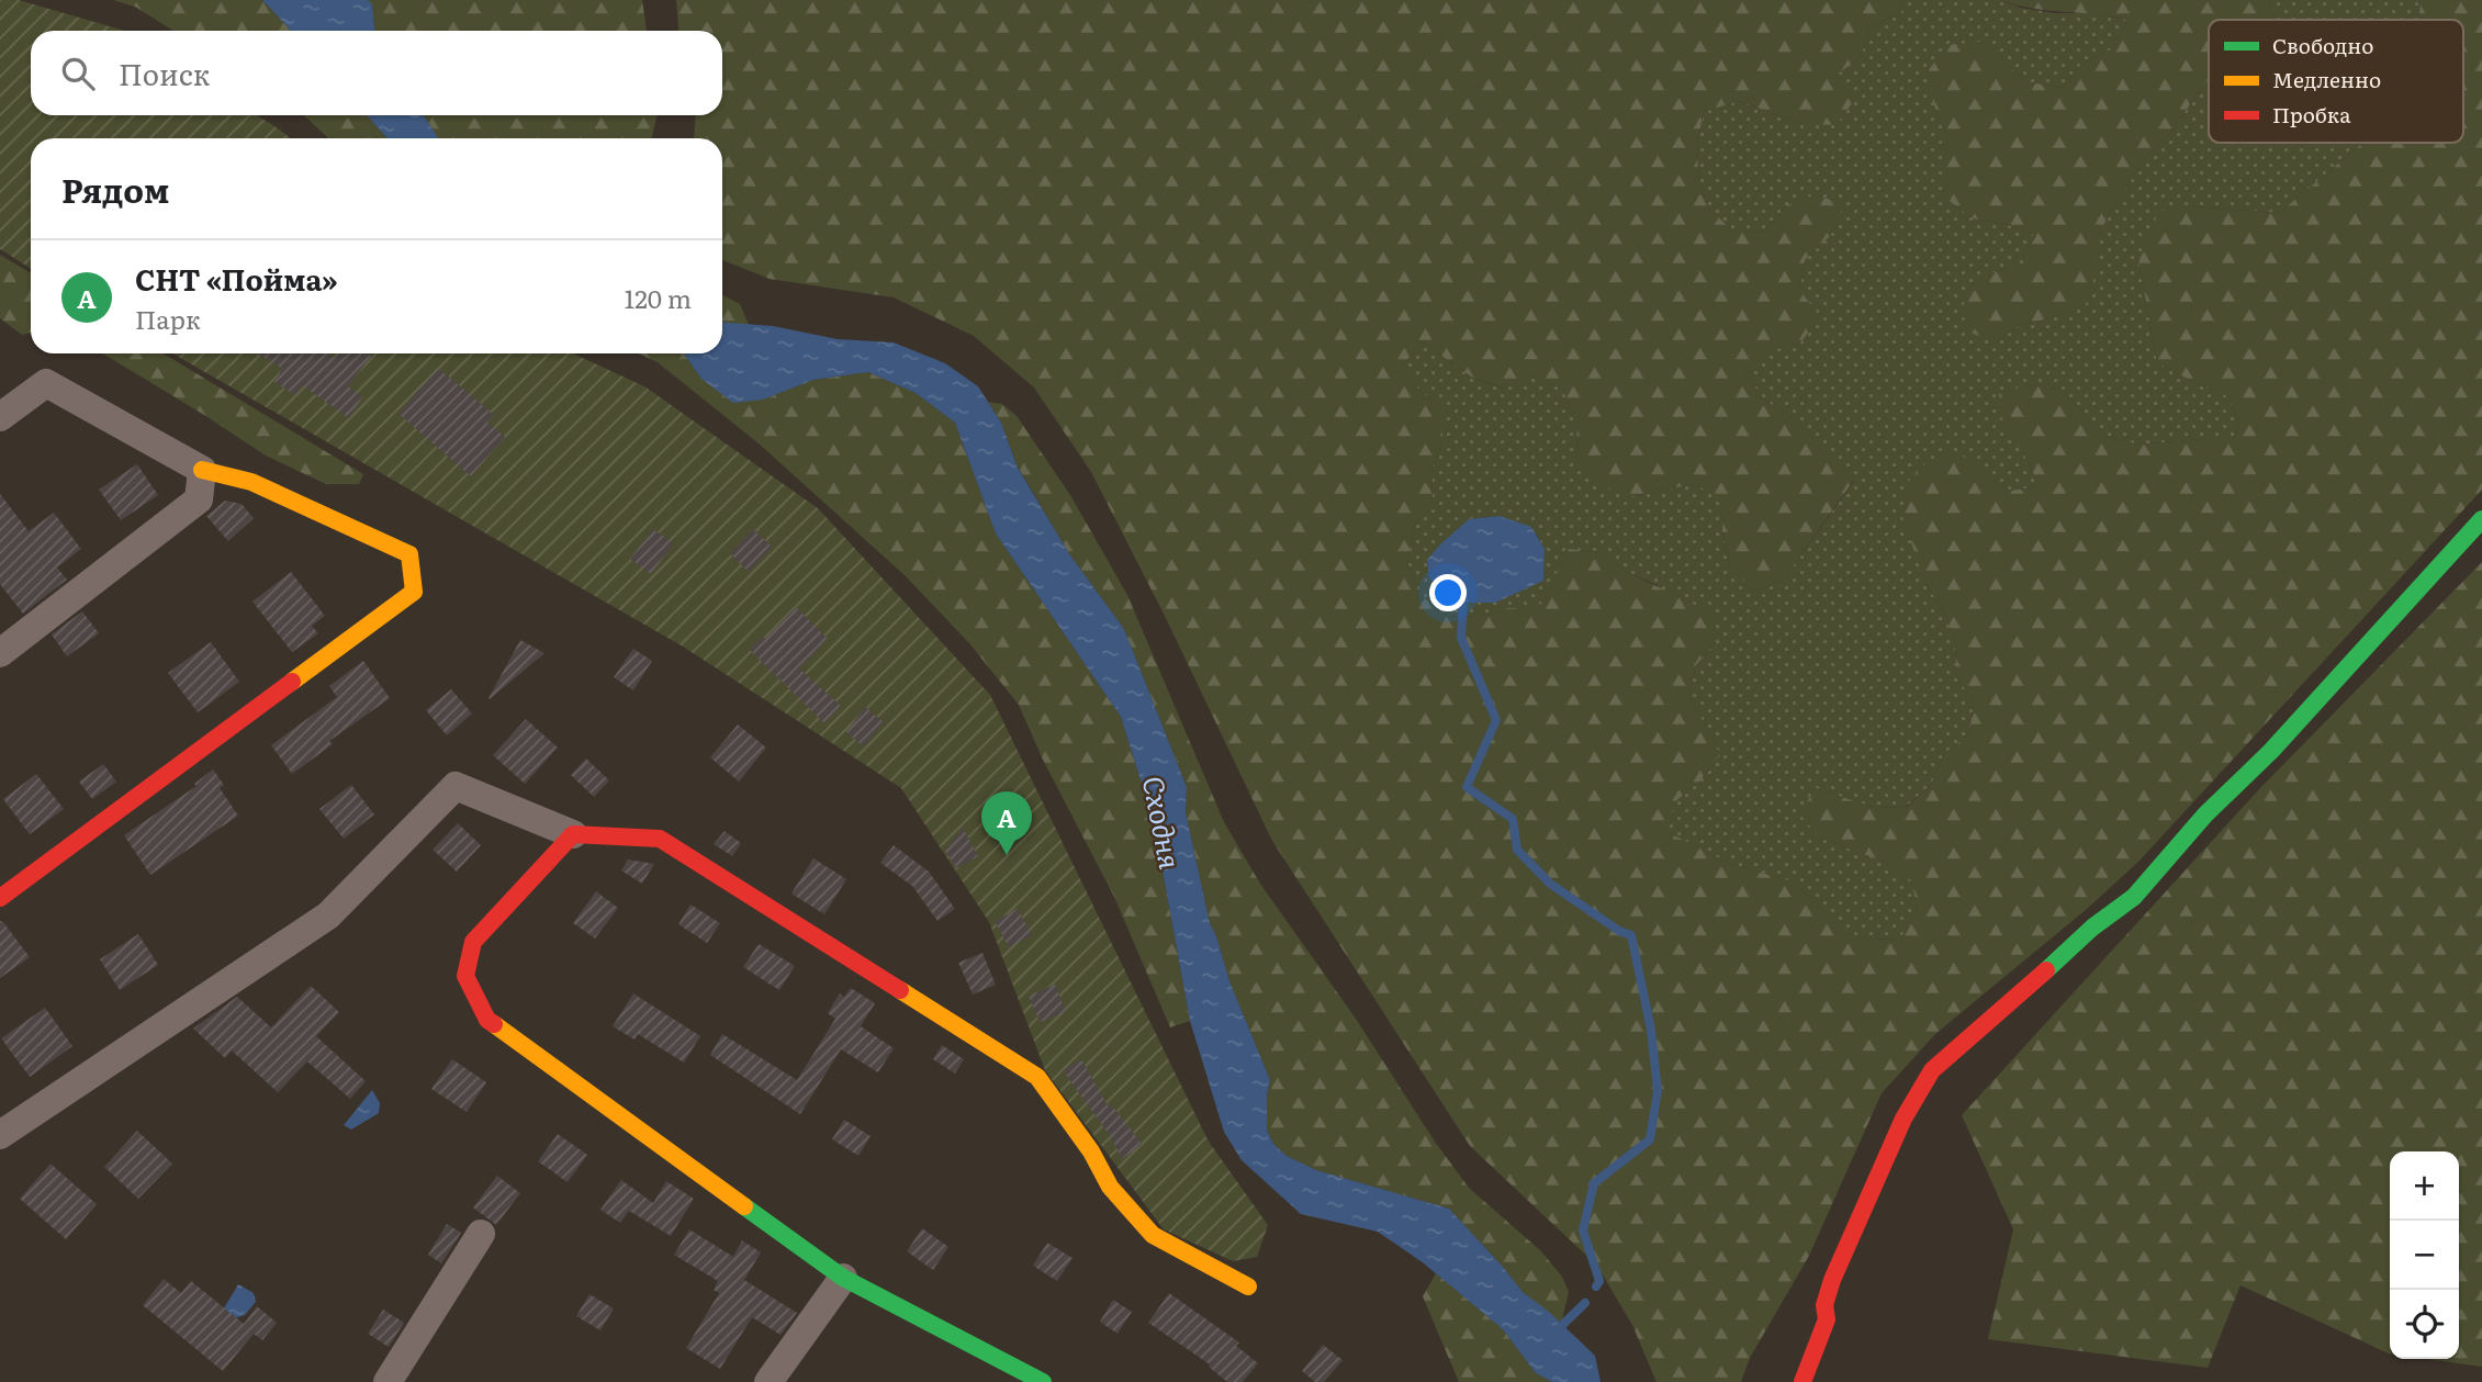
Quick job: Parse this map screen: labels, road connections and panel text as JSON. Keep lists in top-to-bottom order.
{
  "water": ["Сходня"],
  "legend": ["Свободно", "Медленно", "Пробка"],
  "page": {
    "search": "Поиск",
    "heading": "Рядом",
    "list": [
      {
        "mark": "A",
        "name": "СНТ «Пойма»",
        "note": "Парк",
        "value": "120 m"
      }
    ],
    "pins": "A",
    "map_buttons": ["+", "−"]
  }
}
